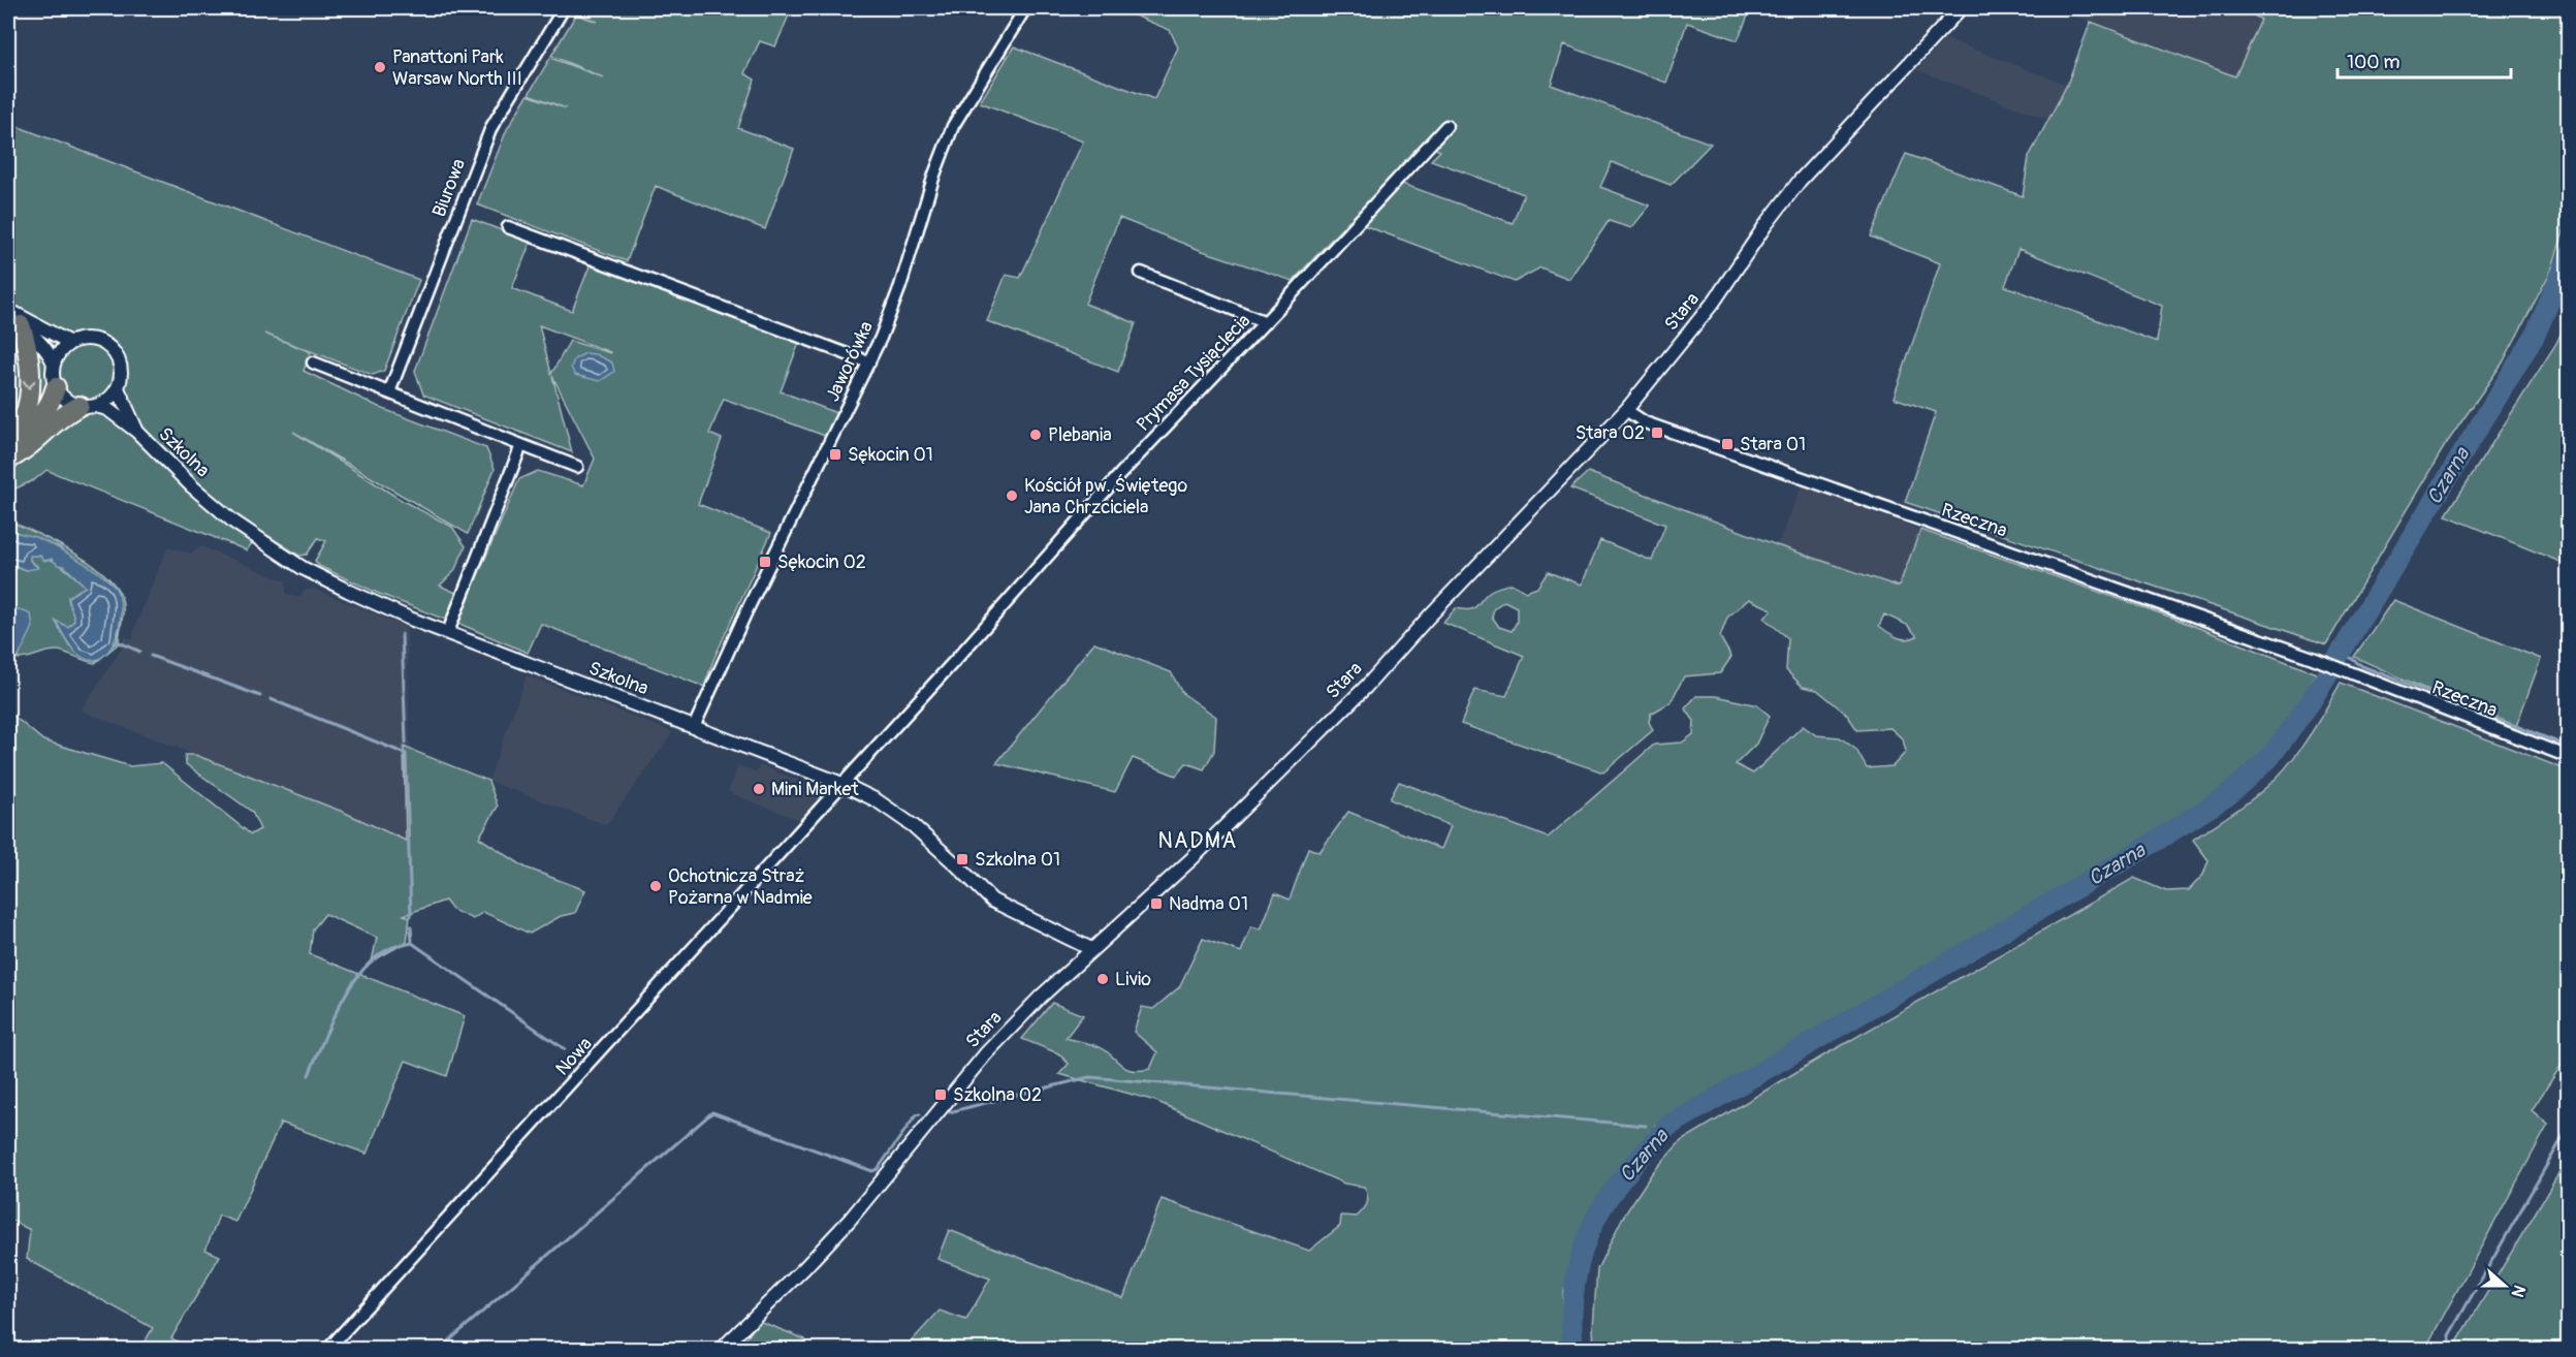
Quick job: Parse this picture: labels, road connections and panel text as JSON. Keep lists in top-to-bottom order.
{
  "streets": {
    "street": [
      "Biurowa",
      "Stara",
      "Jaworówka",
      "Prymasa Tysiąclecia",
      "Szkolna",
      "Rzeczna",
      "Nowa"
    ]
  },
  "crossings": [
    ["Stara", "Szkolna"],
    ["Stara", "Rzeczna"],
    ["Jaworówka", "Szkolna"],
    ["Prymasa Tysiąclecia", "Szkolna"],
    ["Prymasa Tysiąclecia", "Nowa"],
    ["Szkolna", "Nowa"]
  ],
  "districts": ["NADMA"],
  "water": ["Czarna"],
  "places": {
    "other": [
      "Panattoni Park Warsaw North III",
      "Plebania",
      "Kościół pw. Świętego Jana Chrzciciela",
      "Mini Market",
      "Ochotnicza Straż Pożarna w Nadmie",
      "Livio"
    ],
    "transit": [
      "Stara 02",
      "Stara 01",
      "Sękocin 01",
      "Sękocin 02",
      "Szkolna 01",
      "Nadma 01",
      "Szkolna 02"
    ]
  },
  "scale_bar": "100 m",
  "north": "right"
}
